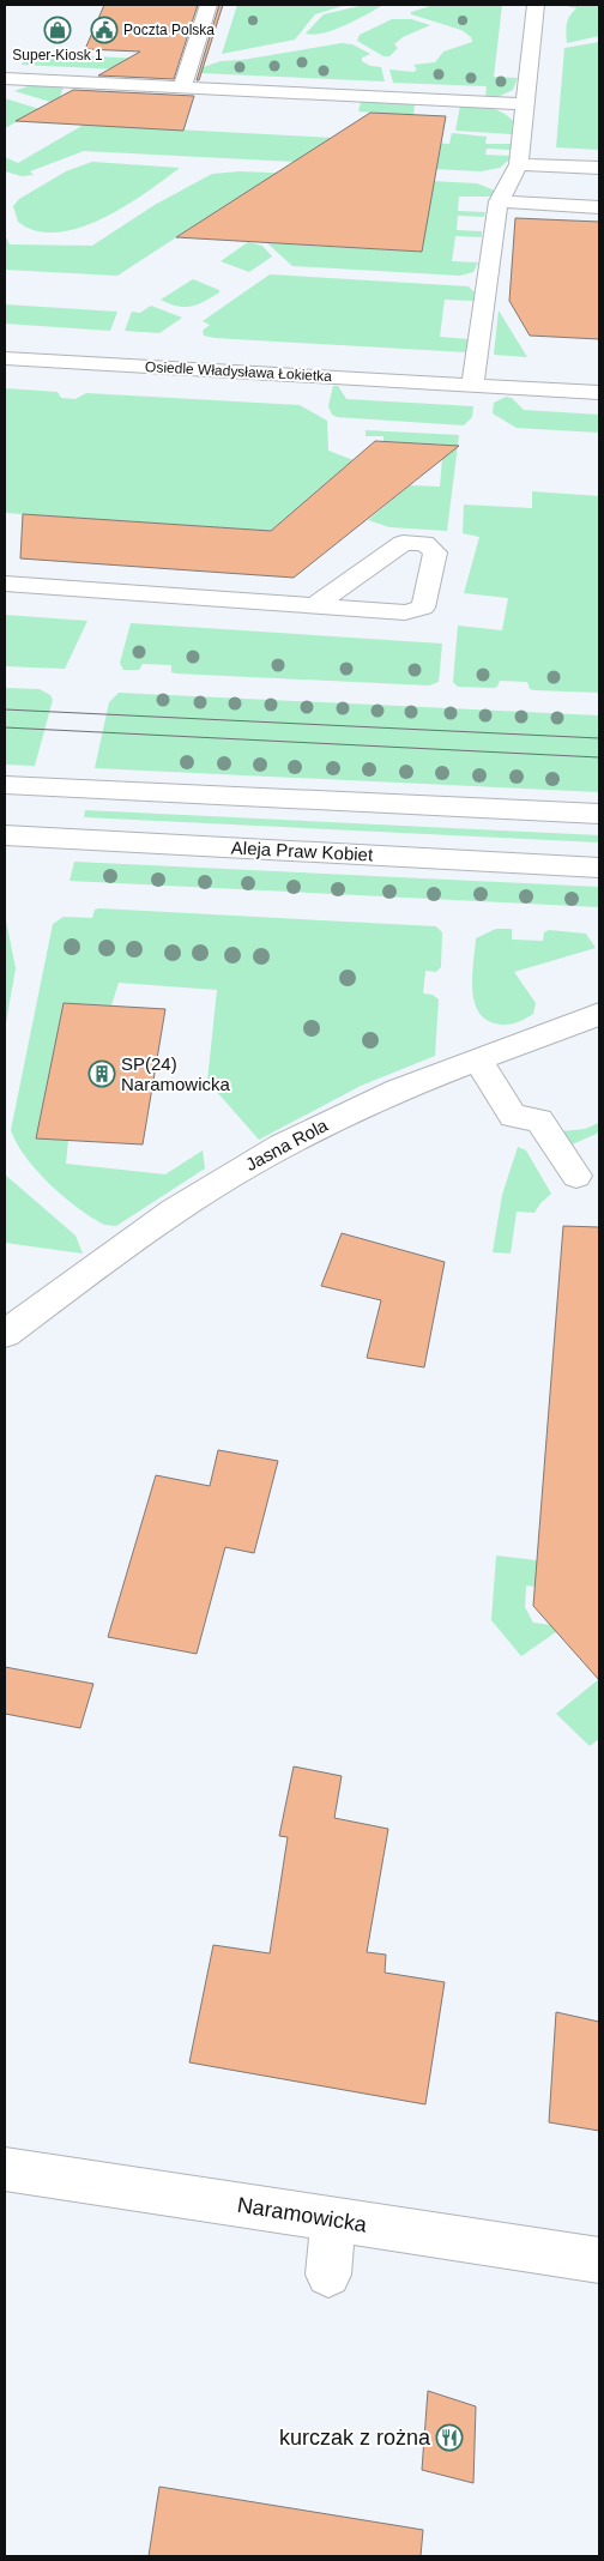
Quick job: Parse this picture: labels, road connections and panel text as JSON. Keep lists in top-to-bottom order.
{
  "streets": {
    "street": [
      "Osiedle Władysława Łokietka",
      "Aleja Praw Kobiet",
      "Jasna Rola",
      "Naramowicka"
    ]
  },
  "places": {
    "shop": ["Super-Kiosk 1"],
    "public building": ["Poczta Polska"],
    "building": ["SP(24) Naramowicka"],
    "restaurant": ["kurczak z rożna"]
  }
}
